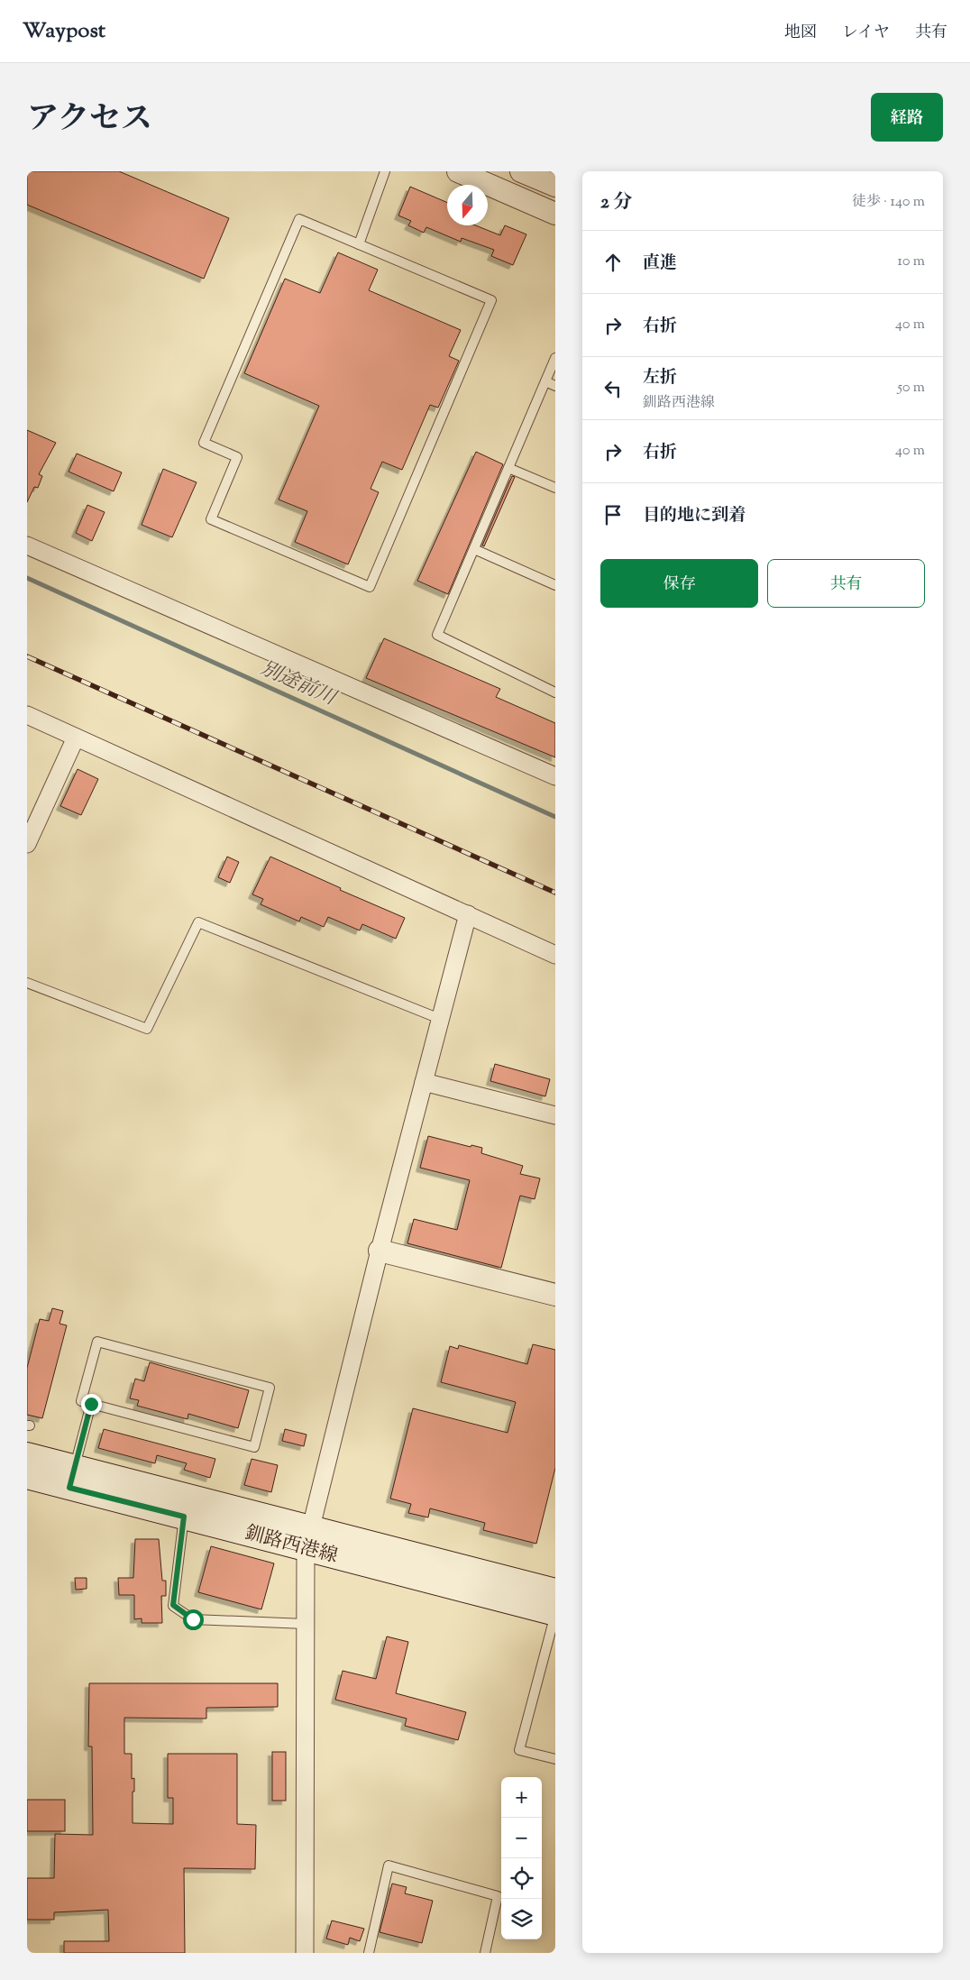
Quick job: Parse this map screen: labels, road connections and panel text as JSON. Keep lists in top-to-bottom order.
{
  "streets": {
    "main road": ["釧路西港線"]
  },
  "water": ["別途前川"],
  "north": "bottom",
  "page": {
    "header": "Waypost",
    "nav": ["地図", "レイヤ", "共有"],
    "title": "アクセス",
    "buttons": [
      "経路",
      ["保存", "共有"]
    ],
    "heading": ["2 分", "徒歩 · 140 m"],
    "list": [
      ["直進", "10 m"],
      ["右折", "40 m"],
      ["左折", "釧路西港線", "50 m"],
      ["右折", "40 m"],
      "目的地に到着"
    ],
    "map_buttons": ["+", "−"]
  }
}
